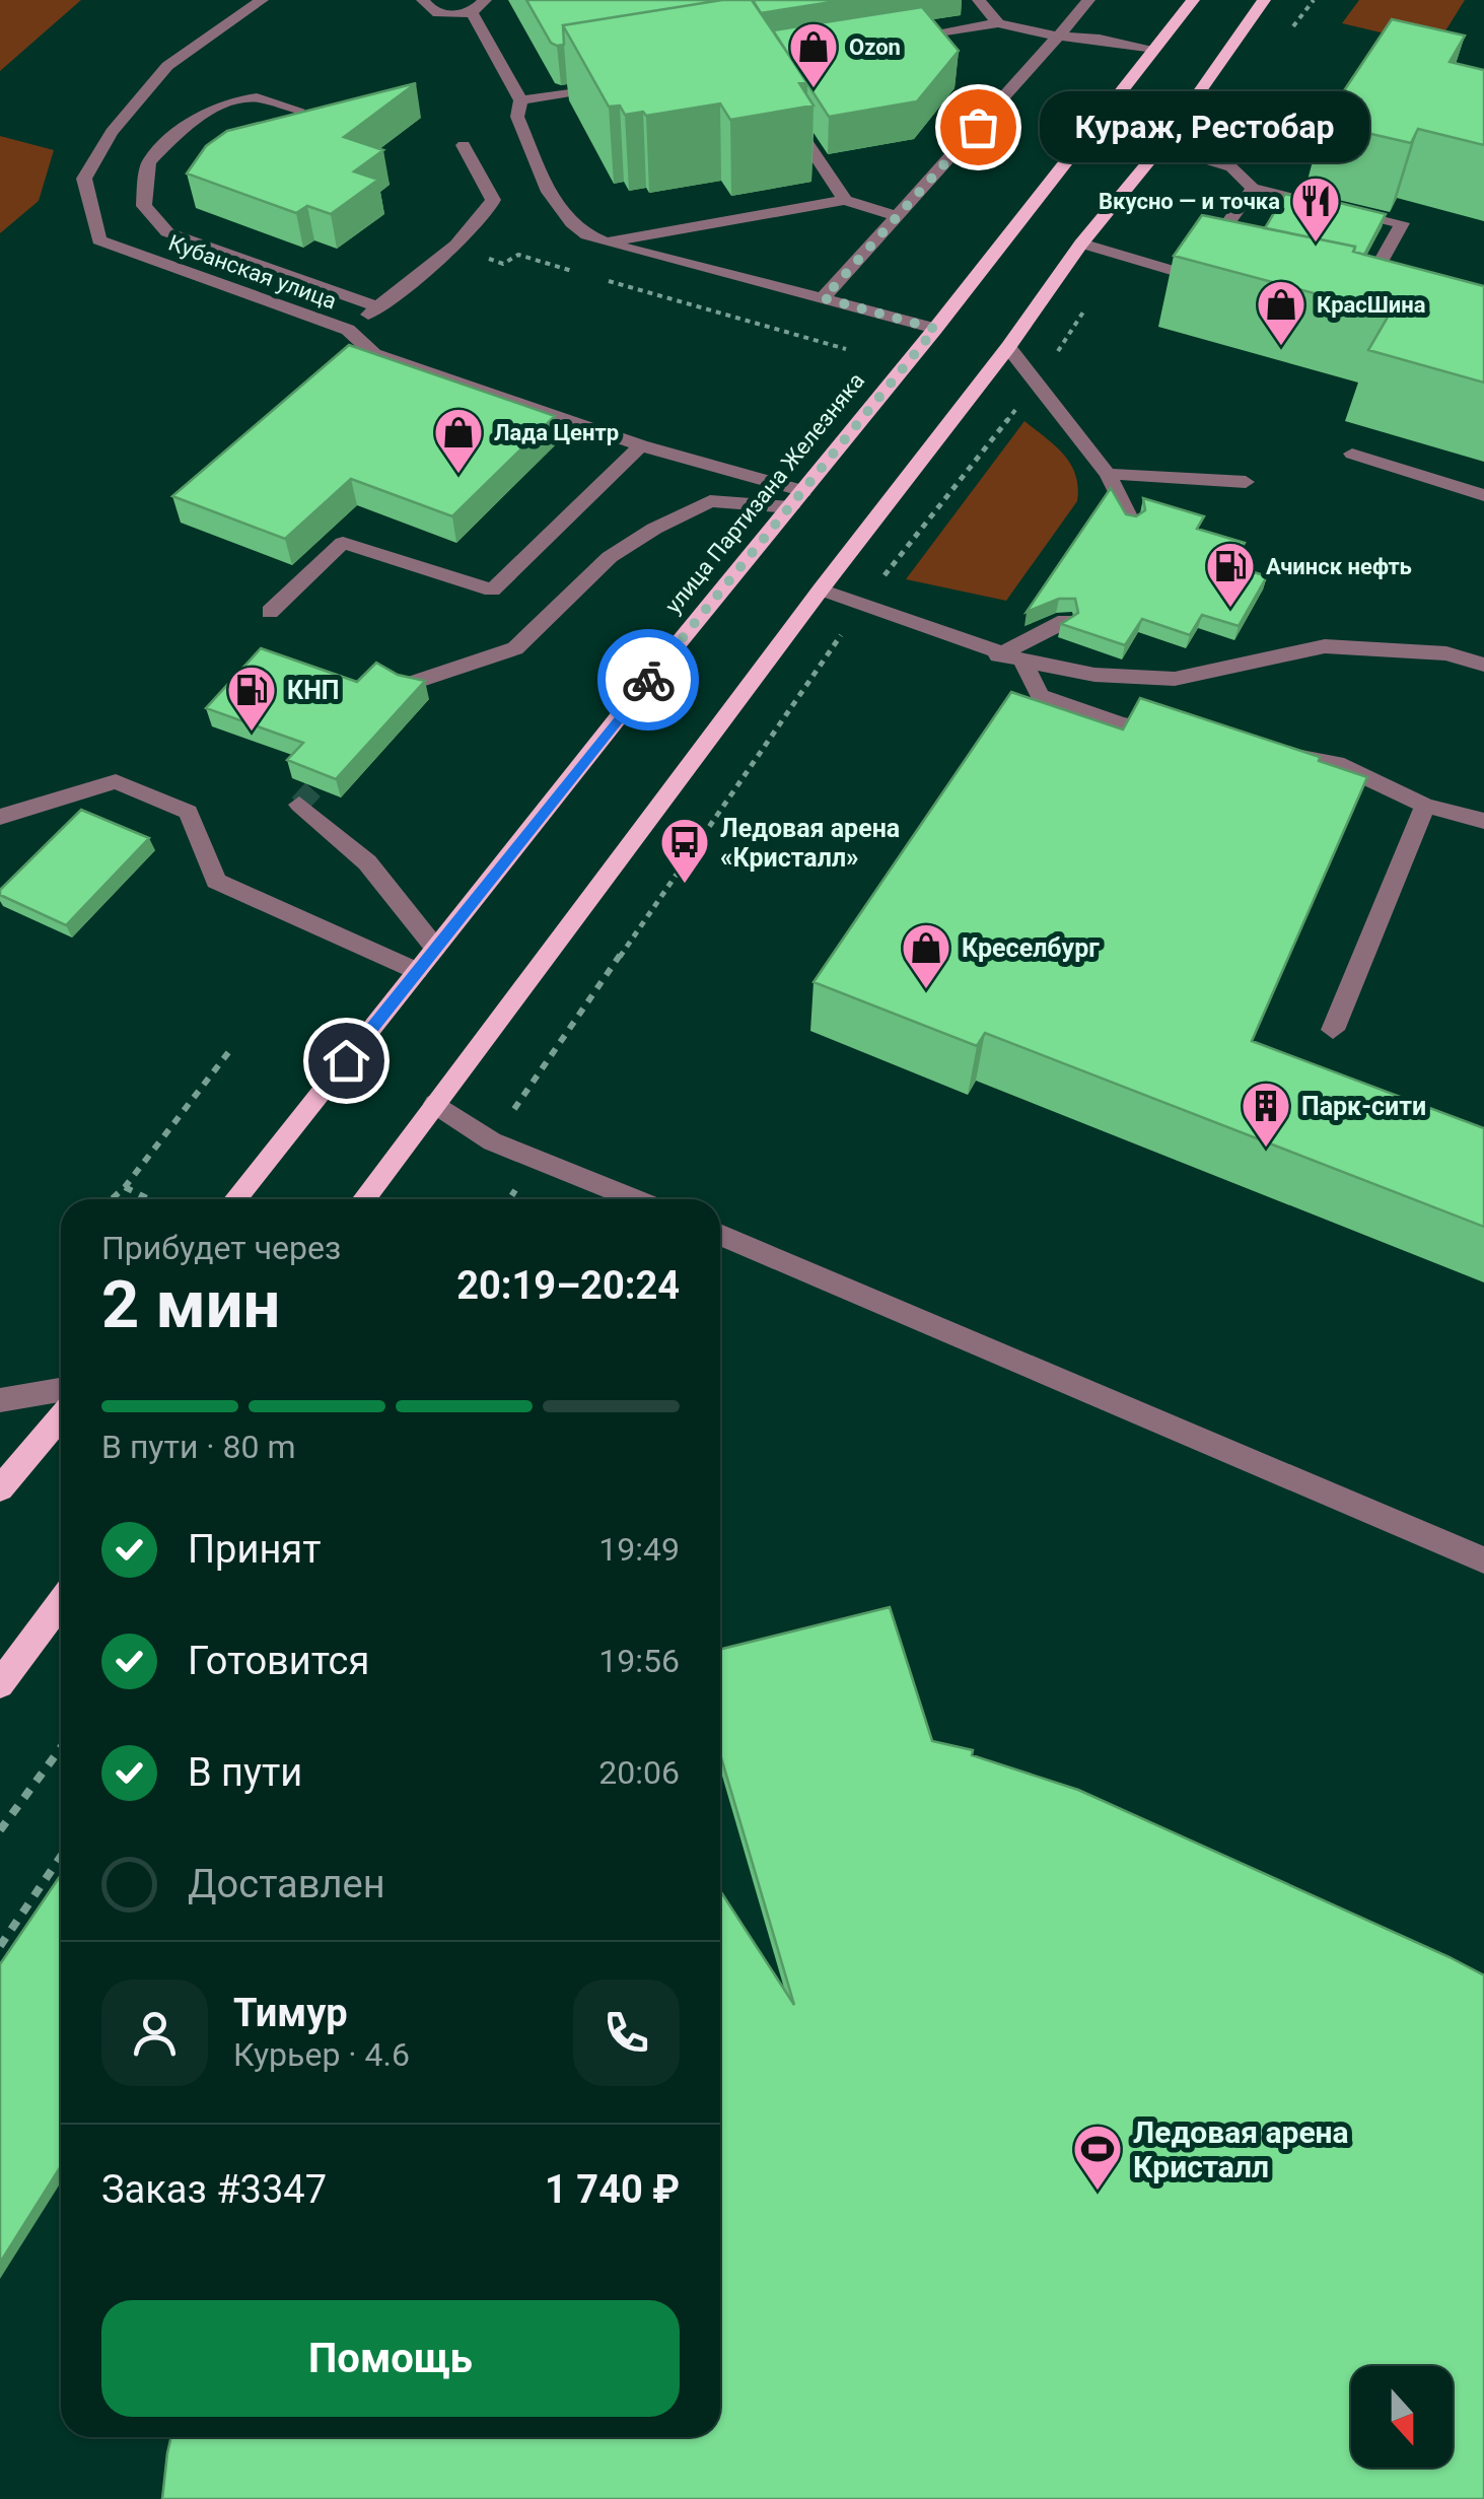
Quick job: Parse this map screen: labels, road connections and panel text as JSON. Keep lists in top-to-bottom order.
{
  "streets": {
    "main road": ["улица Партизана Железняка"],
    "street": ["Кубанская улица"]
  },
  "crossings": [
    ["Кубанская улица", "улица Партизана Железняка"]
  ],
  "places": {
    "shop": [
      "Ozon",
      "КрасШина",
      "Лада Центр",
      "Креселбург"
    ],
    "other": ["Кураж, Рестобар"],
    "restaurant": ["Вкусно — и точка"],
    "fuel station": ["Ачинск нефть", "КНП"],
    "bus stop": ["Ледовая арена «Кристалл»"],
    "building": ["Парк-сити"],
    "sports": ["Ледовая арена Кристалл"]
  },
  "north": "bottom",
  "page": {
    "bubble": "Кураж, Рестобар",
    "heading": ["2 мин", "Прибудет через", "20:19–20:24"],
    "panel": [
      "Тимур",
      "Курьер · 4.6",
      "Заказ #3347",
      "1 740 ₽"
    ],
    "bar": "В пути · 80 m",
    "list": [
      ["Принят", "19:49"],
      ["Готовится", "19:56"],
      ["В пути", "20:06"],
      "Доставлен"
    ],
    "buttons": "Помощь"
  }
}
